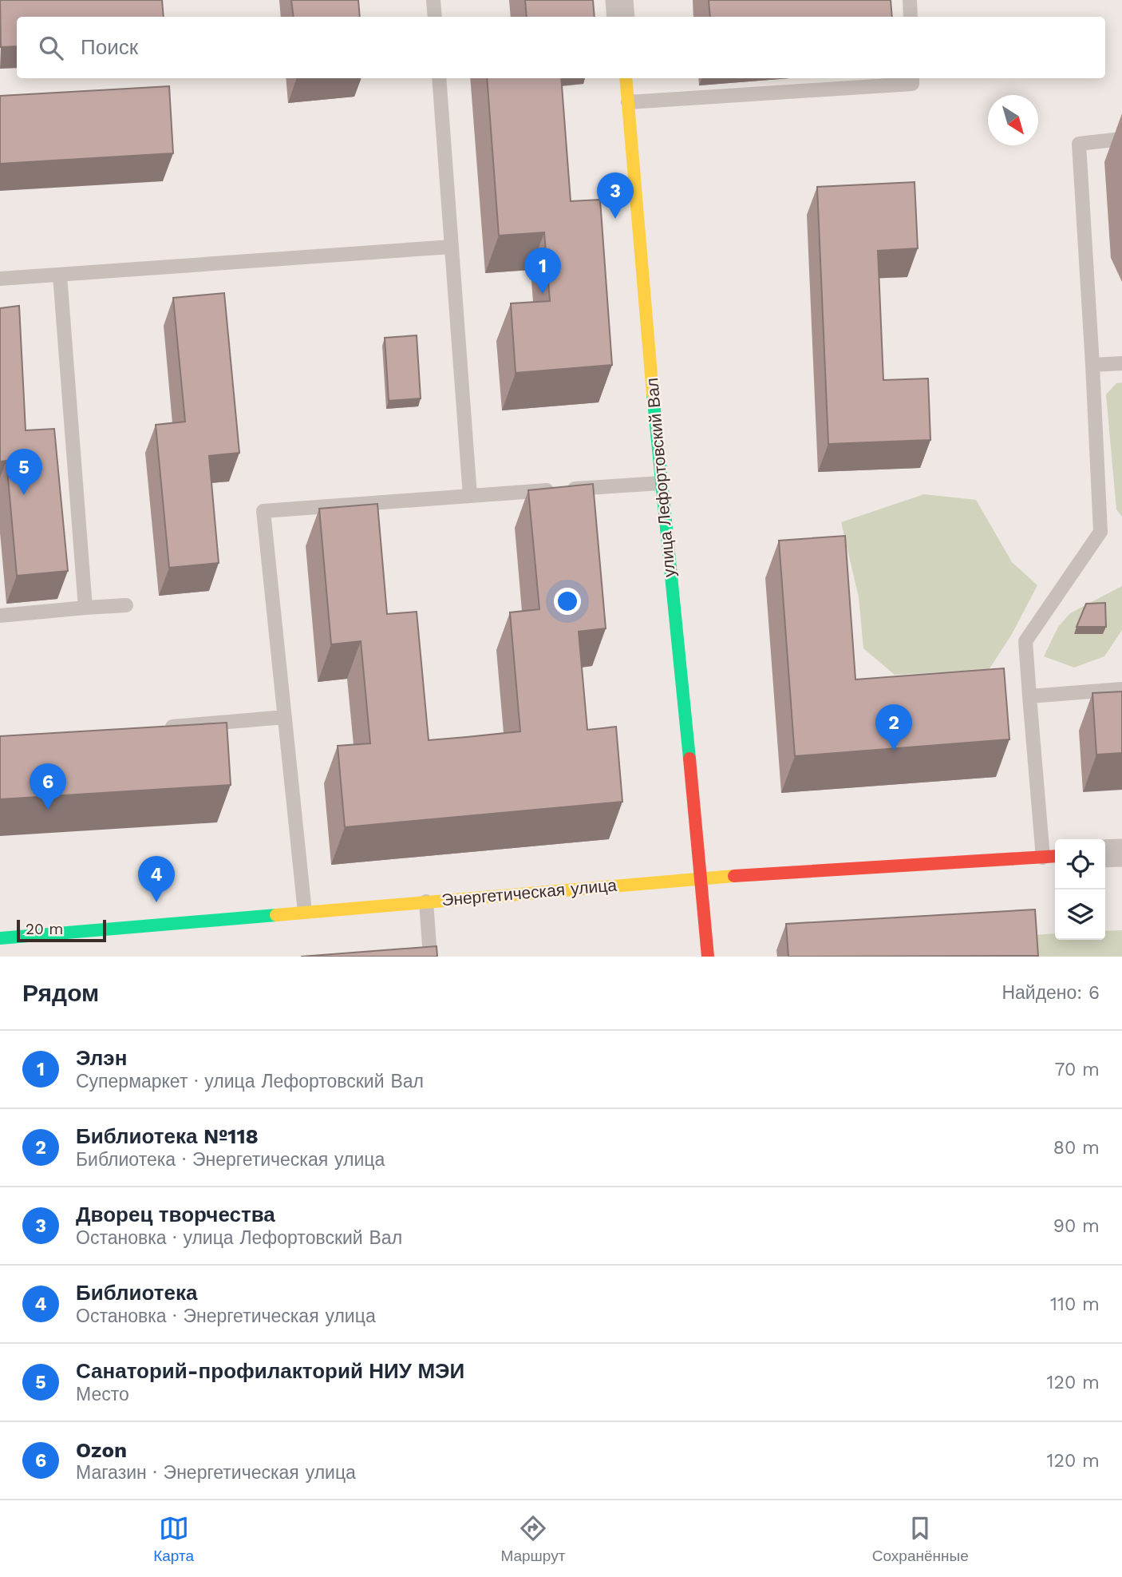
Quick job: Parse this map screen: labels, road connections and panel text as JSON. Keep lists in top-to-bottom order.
{
  "streets": {
    "street": ["улица Лефортовский Вал", "Энергетическая улица"]
  },
  "crossings": [
    ["улица Лефортовский Вал", "Энергетическая улица"]
  ],
  "scale_bar": "20 m",
  "north": "bottom right",
  "page": {
    "search": "Поиск",
    "pins": [
      "3",
      "1",
      "5",
      "2",
      "6",
      "4"
    ],
    "scale": "20 m",
    "heading": ["Рядом", "Найдено: 6"],
    "list": [
      {
        "mark": "1",
        "name": "Элэн",
        "note": "Супермаркет · улица Лефортовский Вал",
        "value": "70 m"
      },
      {
        "mark": "2",
        "name": "Библиотека №118",
        "note": "Библиотека · Энергетическая улица",
        "value": "80 m"
      },
      {
        "mark": "3",
        "name": "Дворец творчества",
        "note": "Остановка · улица Лефортовский Вал",
        "value": "90 m"
      },
      {
        "mark": "4",
        "name": "Библиотека",
        "note": "Остановка · Энергетическая улица",
        "value": "110 m"
      },
      {
        "mark": "5",
        "name": "Санаторий-профилакторий НИУ МЭИ",
        "note": "Место",
        "value": "120 m"
      },
      {
        "mark": "6",
        "name": "Ozon",
        "note": "Магазин · Энергетическая улица",
        "value": "120 m"
      }
    ],
    "nav": ["Карта", "Маршрут", "Сохранённые"]
  }
}
